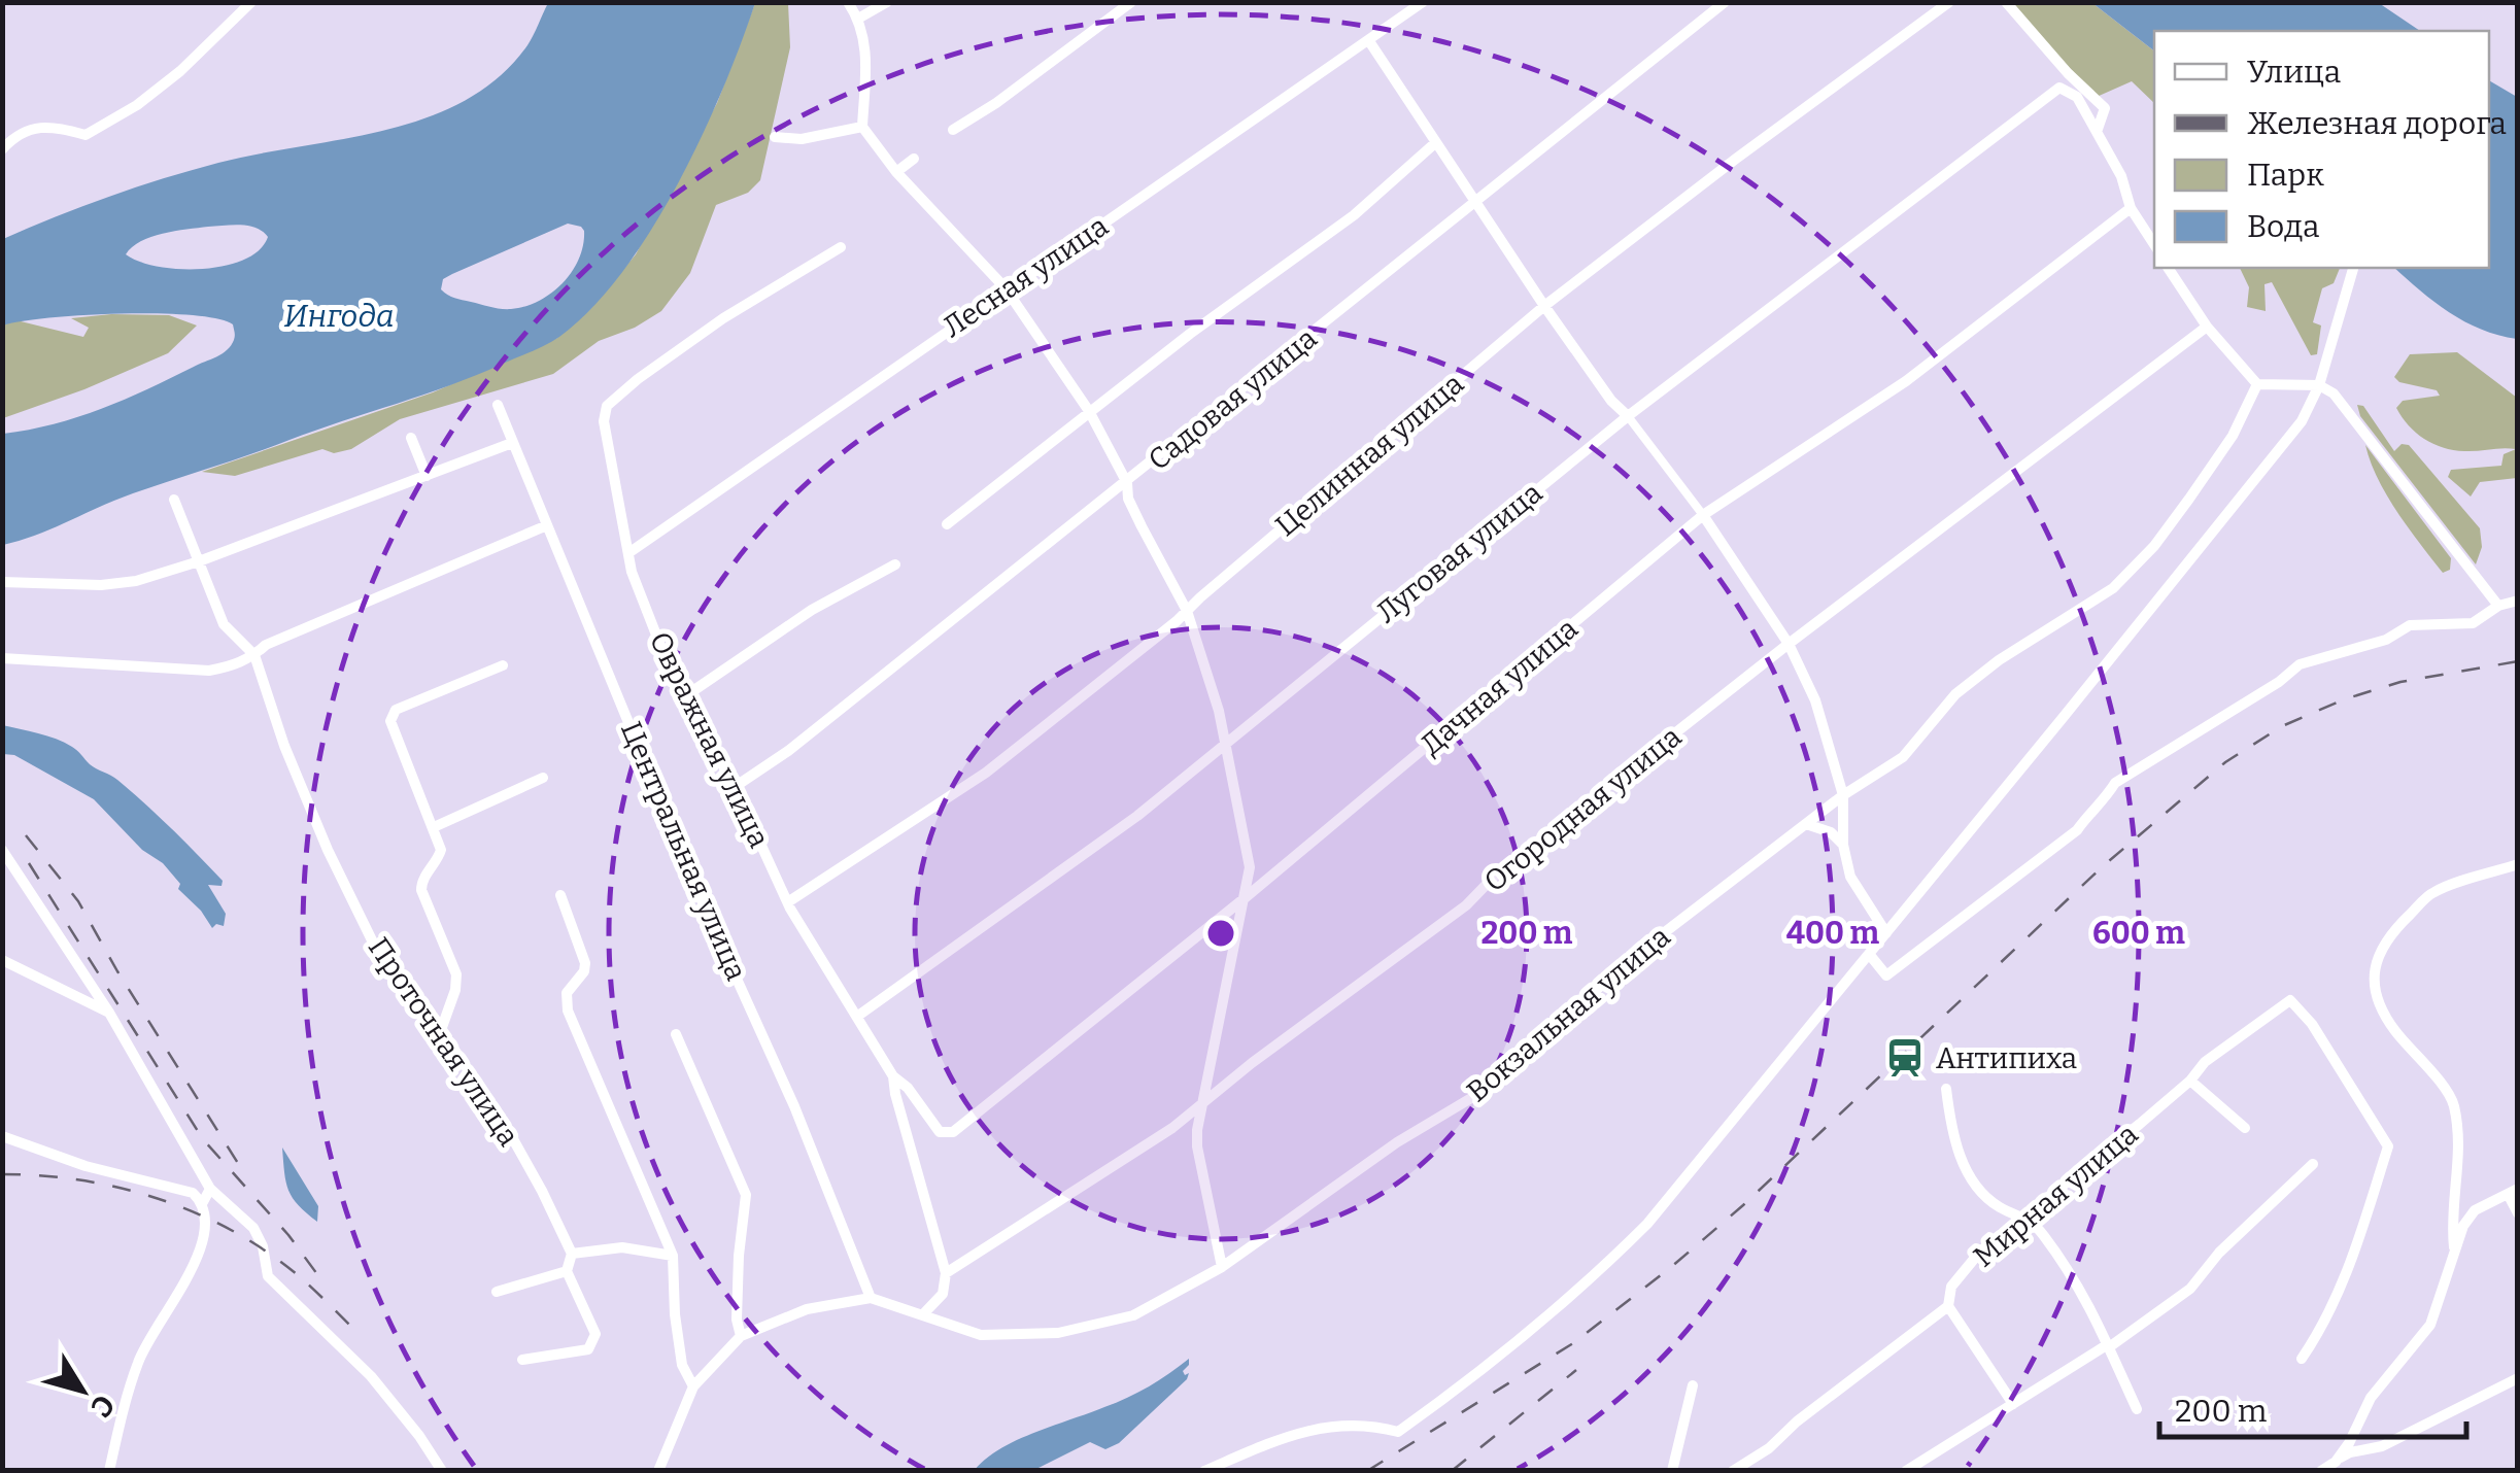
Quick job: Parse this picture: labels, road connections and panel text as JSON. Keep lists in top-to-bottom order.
{
  "streets": {
    "street": [
      "Лесная улица",
      "Садовая улица",
      "Целинная улица",
      "Луговая улица",
      "Дачная улица",
      "Овражная улица",
      "Огородная улица",
      "Центральная улица",
      "Вокзальная улица",
      "Проточная улица",
      "Мирная улица"
    ]
  },
  "crossings": [
    ["Лесная улица", "Овражная улица"],
    ["Садовая улица", "Овражная улица"],
    ["Целинная улица", "Овражная улица"],
    ["Луговая улица", "Овражная улица"],
    ["Дачная улица", "Овражная улица"],
    ["Овражная улица", "Огородная улица"],
    ["Центральная улица", "Вокзальная улица"]
  ],
  "water": ["Ингода"],
  "places": {
    "station": ["Антипиха"]
  },
  "legend": [
    "Улица",
    "Железная дорога",
    "Парк",
    "Вода"
  ],
  "scale_bar": "200 m",
  "north": "bottom right",
  "rings": ["200 m", "400 m", "600 m"]
}
